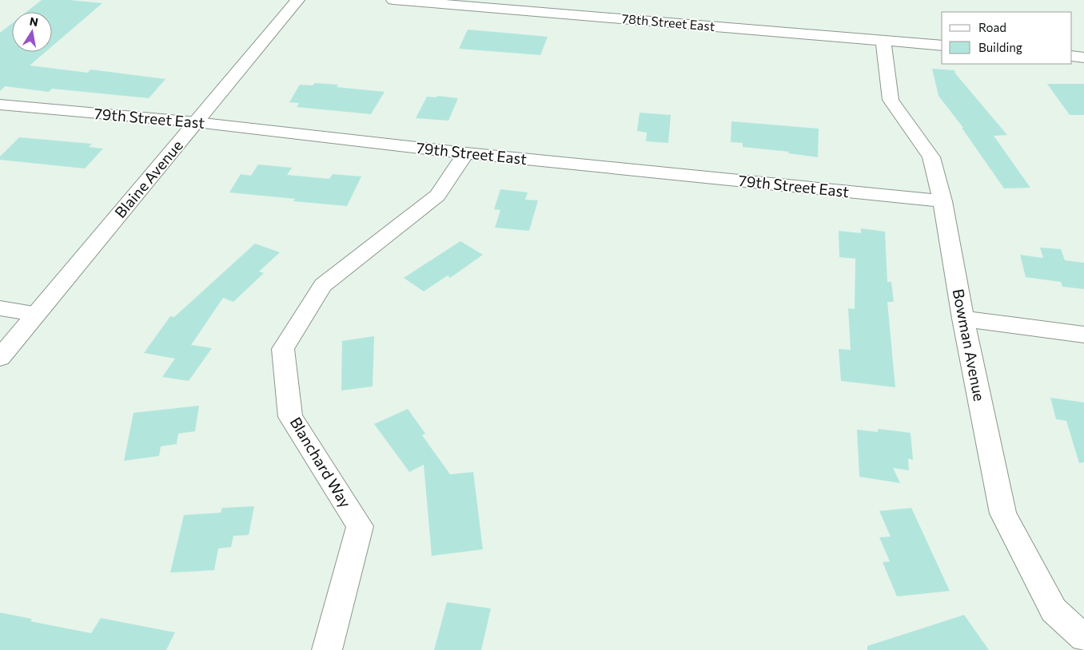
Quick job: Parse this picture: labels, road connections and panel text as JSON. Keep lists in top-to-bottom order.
{
  "streets": {
    "street": [
      "78th Street East",
      "79th Street East",
      "Blaine Avenue",
      "Bowman Avenue",
      "Blanchard Way"
    ]
  },
  "crossings": [
    ["78th Street East", "Bowman Avenue"],
    ["79th Street East", "Blaine Avenue"],
    ["79th Street East", "Bowman Avenue"],
    ["79th Street East", "Blanchard Way"]
  ],
  "legend": ["Road", "Building"],
  "north": "top"
}
